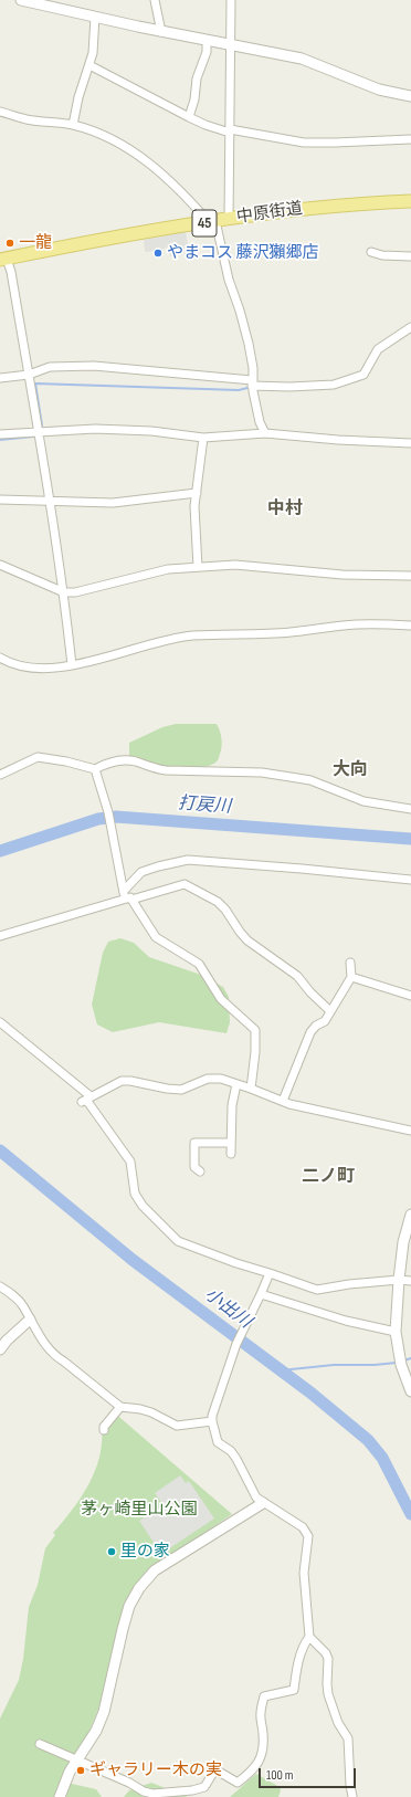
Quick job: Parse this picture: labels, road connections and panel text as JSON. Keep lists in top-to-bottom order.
{
  "streets": {
    "main road": ["中原街道", "45"]
  },
  "districts": ["中村", "大向", "二ノ町"],
  "water": ["打戻川", "小出川"],
  "parks": ["茅ヶ崎里山公園"],
  "places": [
    "一龍",
    "やまコス 藤沢獺郷店",
    "里の家",
    "ギャラリー木の実"
  ],
  "scale_bar": "100 m"
}
